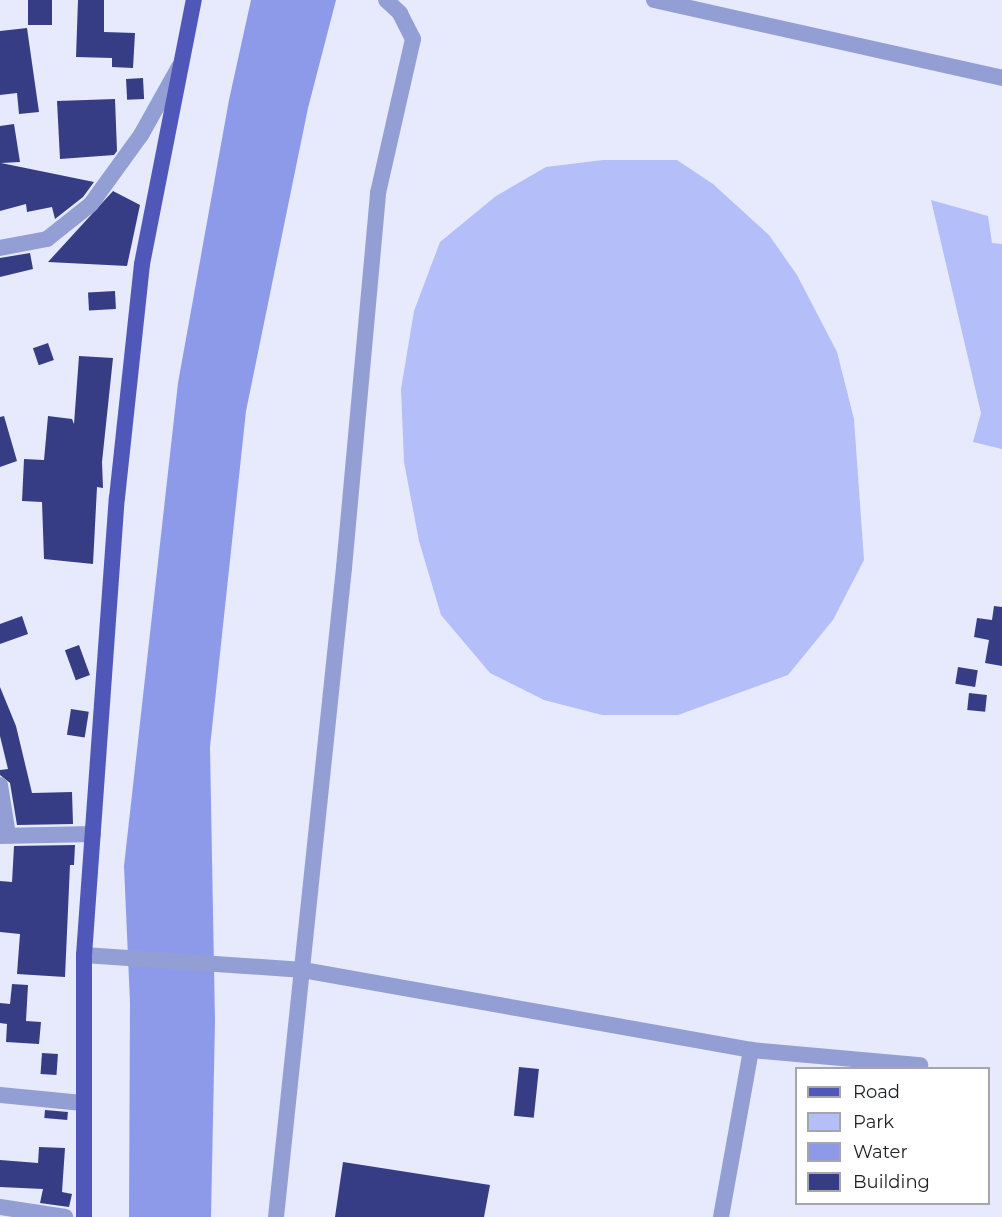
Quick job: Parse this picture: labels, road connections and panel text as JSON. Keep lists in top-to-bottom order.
{
  "legend": [
    "Road",
    "Park",
    "Water",
    "Building"
  ]
}
